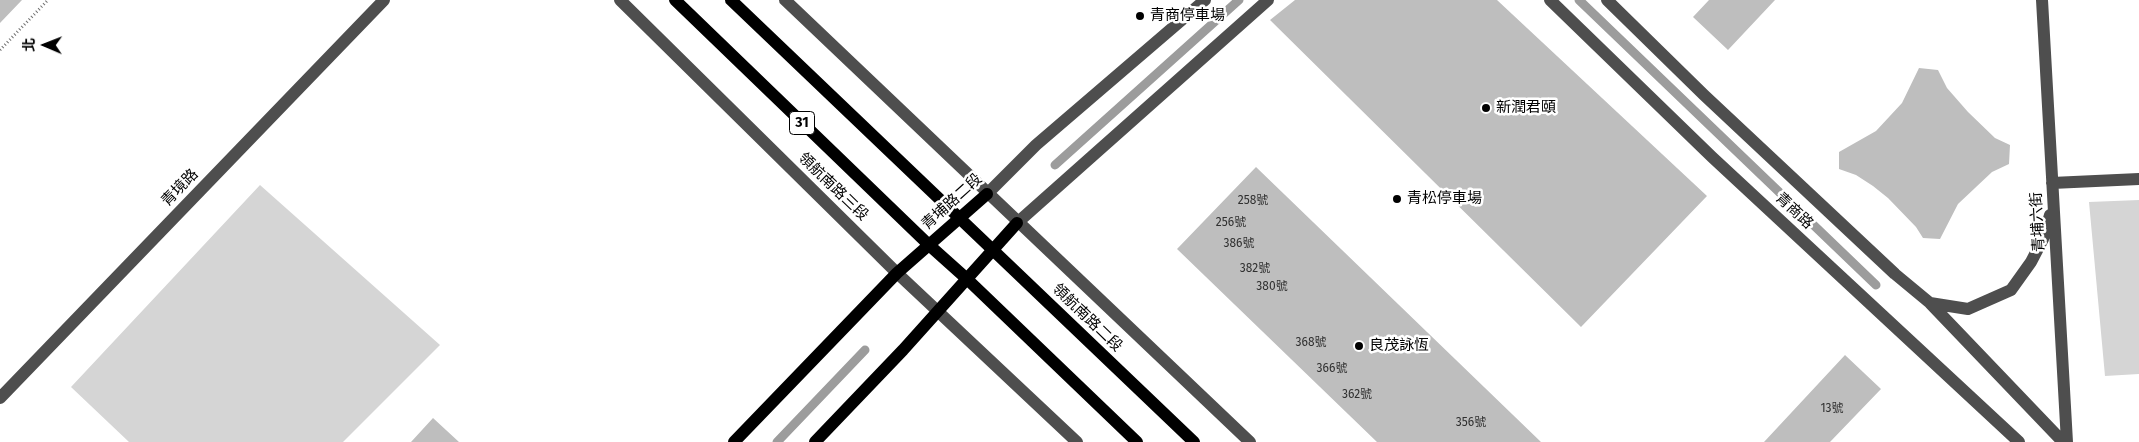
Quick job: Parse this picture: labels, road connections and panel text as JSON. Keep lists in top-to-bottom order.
{
  "streets": {
    "main road": [
      "31",
      "領航南路三段",
      "青埔路二段",
      "領航南路二段"
    ],
    "street": ["青境路", "青商路", "青埔六街"]
  },
  "crossings": [
    ["31", "領航南路三段"],
    ["31", "青埔路二段"],
    ["領航南路三段", "青埔路二段"],
    ["青埔路二段", "領航南路二段"]
  ],
  "places": [
    "青商停車場",
    "新潤君頤",
    "青松停車場",
    "良茂詠恆"
  ],
  "house_numbers": [
    "258號",
    "256號",
    "386號",
    "382號",
    "380號",
    "368號",
    "366號",
    "362號",
    "13號",
    "356號"
  ],
  "north": "left"
}
